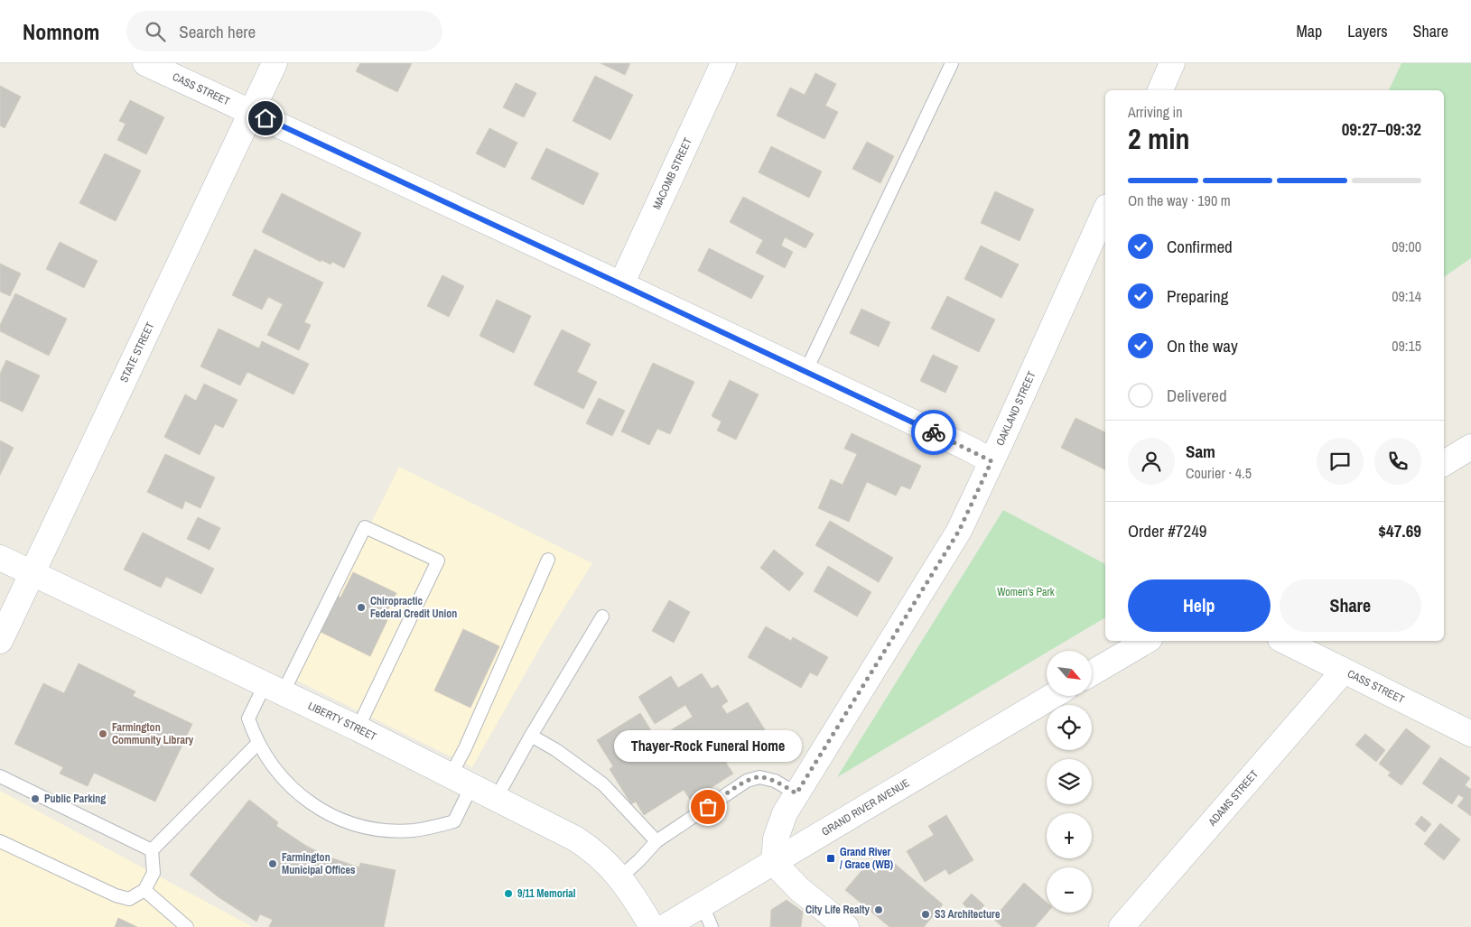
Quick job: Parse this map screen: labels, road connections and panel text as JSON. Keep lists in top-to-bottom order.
{
  "streets": {
    "street": [
      "CASS STREET",
      "MACOMB STREET",
      "STATE STREET",
      "OAKLAND STREET",
      "LIBERTY STREET",
      "ADAMS STREET",
      "GRAND RIVER AVENUE"
    ]
  },
  "crossings": [
    ["CASS STREET", "MACOMB STREET"],
    ["CASS STREET", "STATE STREET"],
    ["CASS STREET", "OAKLAND STREET"],
    ["CASS STREET", "ADAMS STREET"],
    ["STATE STREET", "LIBERTY STREET"],
    ["OAKLAND STREET", "GRAND RIVER AVENUE"]
  ],
  "parks": ["Women's Park"],
  "places": {
    "other": [
      "Chiropractic Federal Credit Union",
      "Farmington Community Library",
      "Public Parking",
      "Thayer-Rock Funeral Home",
      "Farmington Municipal Offices",
      "9/11 Memorial",
      "City Life Realty",
      "S3 Architecture"
    ],
    "transit": ["Grand River / Grace (WB)"]
  },
  "north": "bottom right",
  "page": {
    "header": "Nomnom",
    "search": "Search here",
    "nav": ["Map", "Layers", "Share"],
    "heading": ["2 min", "Arriving in", "09:27–09:32"],
    "panel": [
      "Sam",
      "Courier · 4.5",
      "Order #7249",
      "$47.69"
    ],
    "bar": "On the way · 190 m",
    "list": [
      ["Confirmed", "09:00"],
      ["Preparing", "09:14"],
      ["On the way", "09:15"],
      "Delivered"
    ],
    "buttons": ["Help", "Share"],
    "map_buttons": ["+", "−"],
    "bubble": "Thayer-Rock Funeral Home"
  }
}
